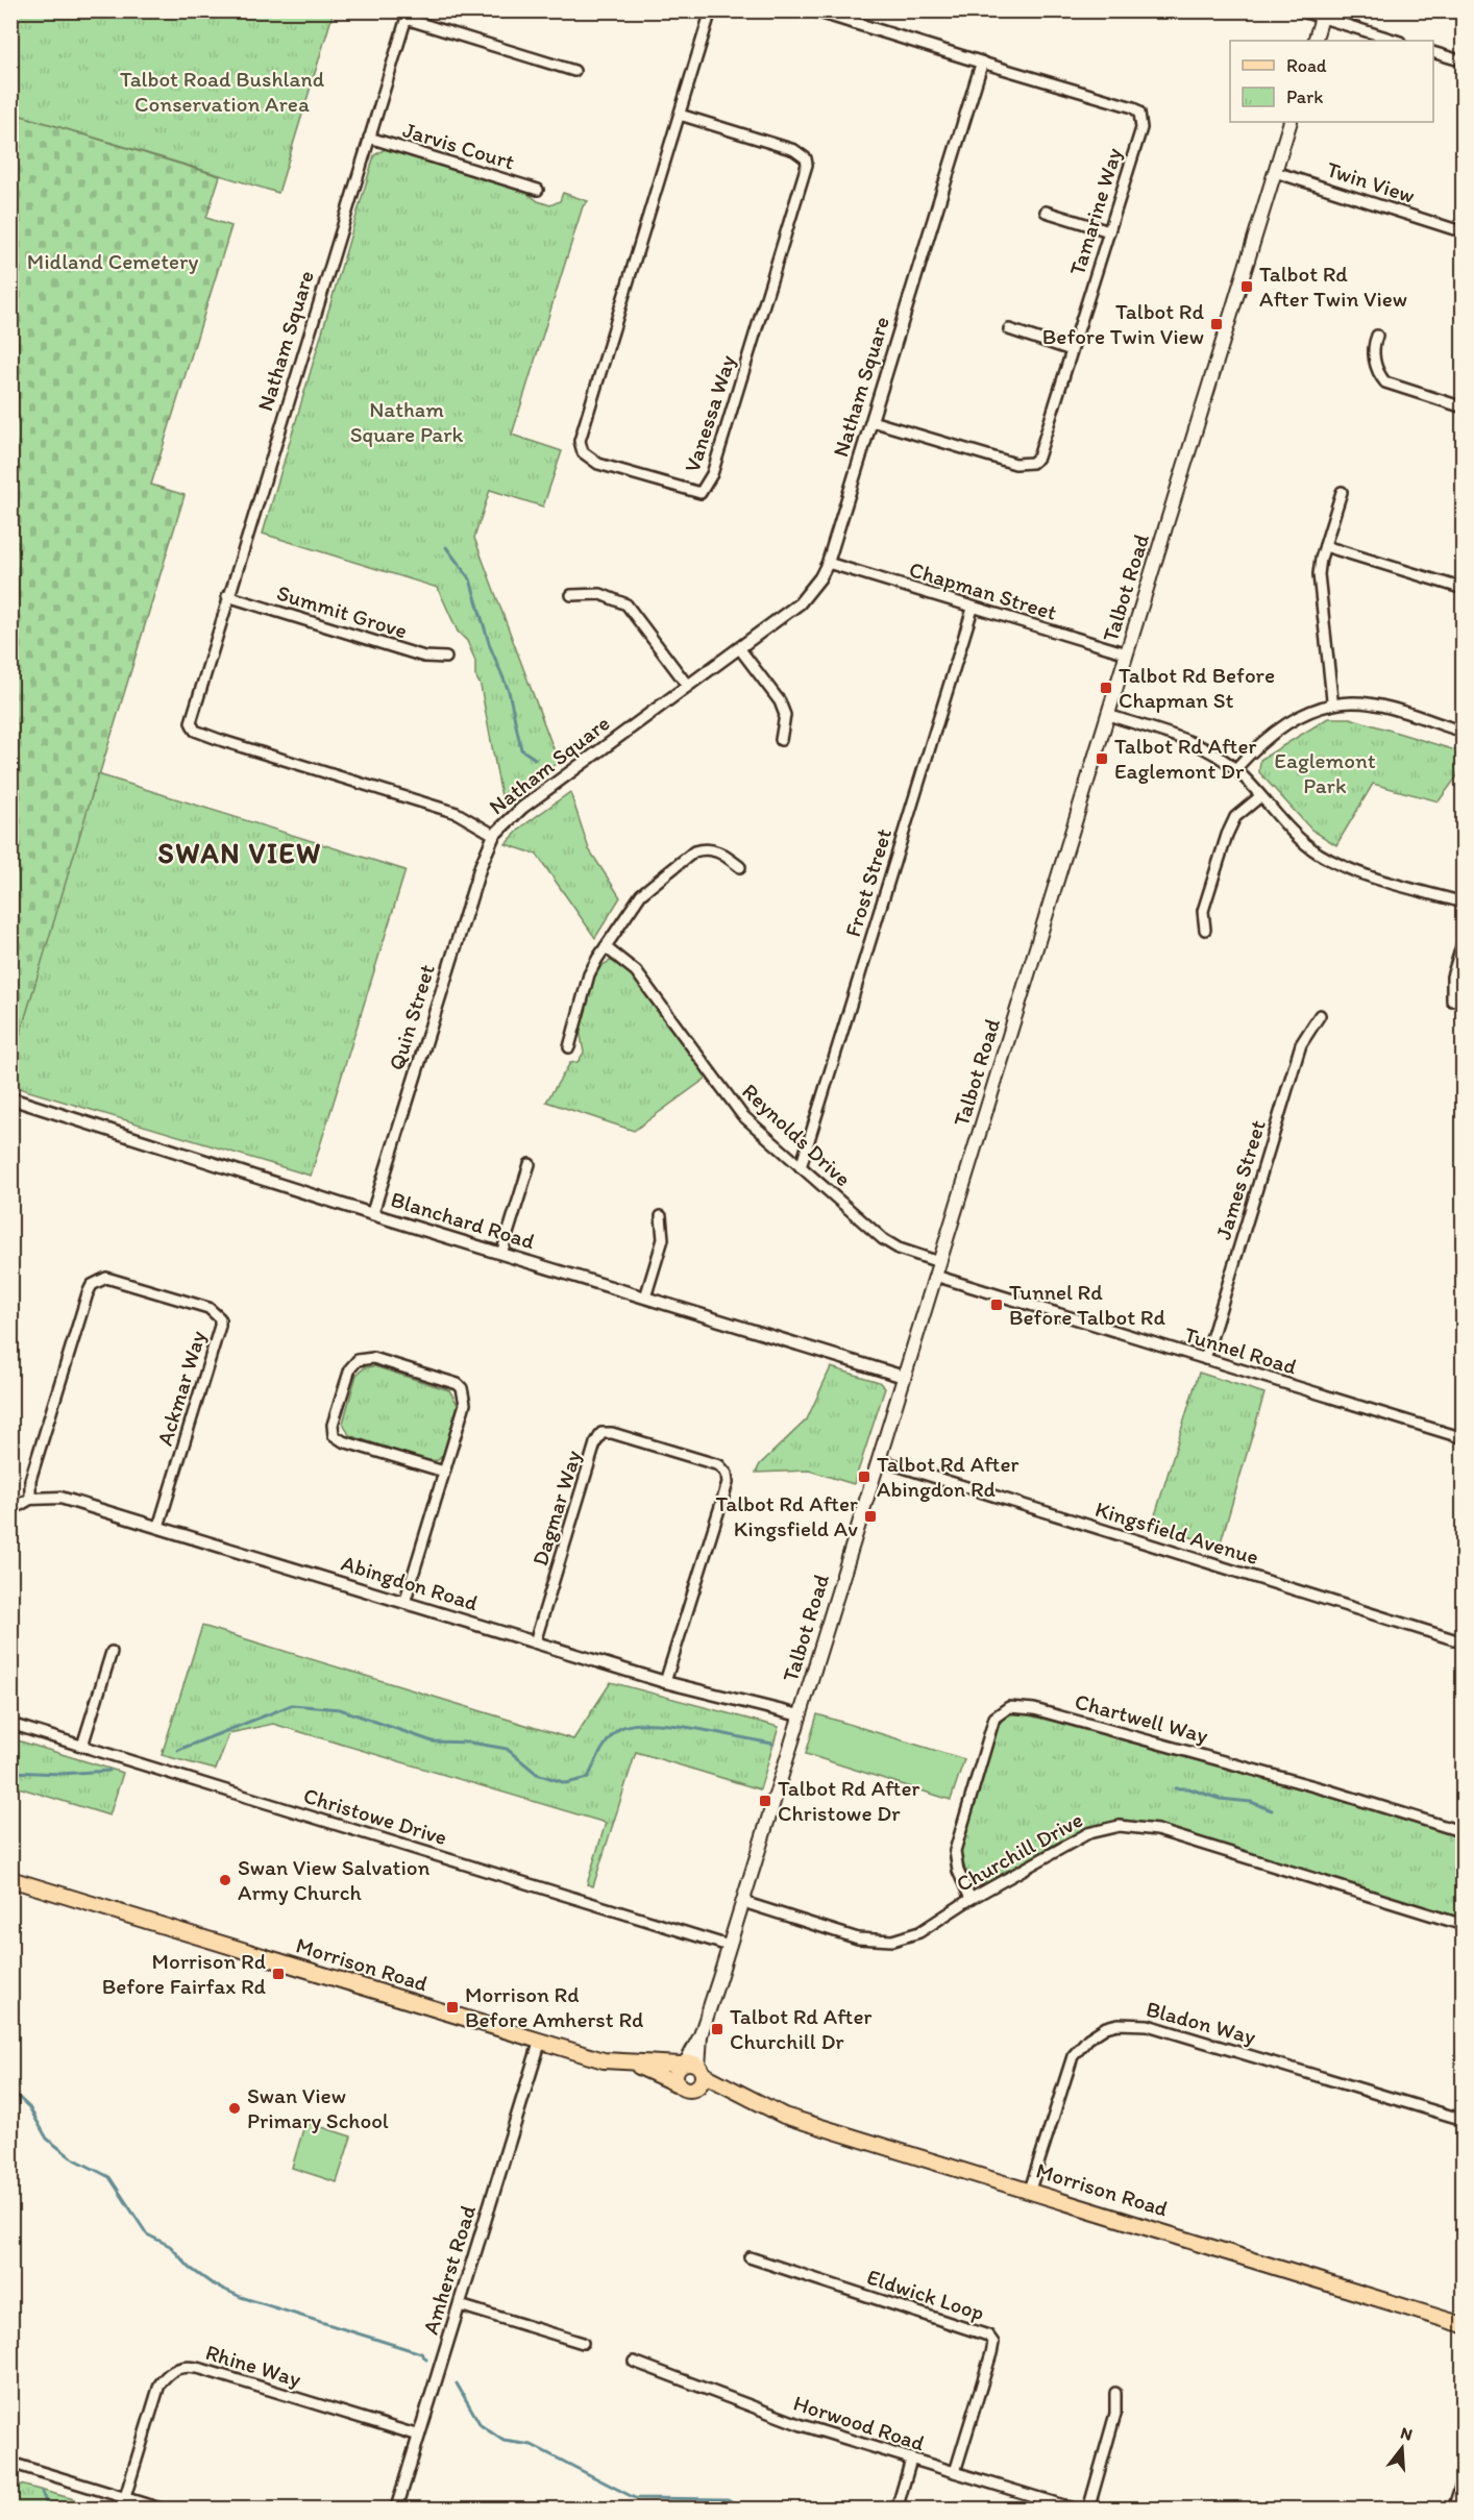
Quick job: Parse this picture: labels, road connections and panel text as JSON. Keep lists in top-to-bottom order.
{
  "streets": {
    "main road": ["Talbot Road", "Morrison Road"],
    "street": [
      "Jarvis Court",
      "Twin View",
      "Tamarine Way",
      "Natham Square",
      "Vanessa Way",
      "Chapman Street",
      "Summit Grove",
      "Frost Street",
      "Quin Street",
      "Reynolds Drive",
      "James Street",
      "Blanchard Road",
      "Tunnel Road",
      "Ackmar Way",
      "Dagmar Way",
      "Kingsfield Avenue",
      "Abingdon Road",
      "Chartwell Way",
      "Christowe Drive",
      "Churchill Drive",
      "Bladon Way",
      "Amherst Road",
      "Eldwick Loop",
      "Rhine Way",
      "Horwood Road"
    ]
  },
  "crossings": [
    ["Jarvis Court", "Natham Square"],
    ["Twin View", "Talbot Road"],
    ["Tamarine Way", "Natham Square"],
    ["Natham Square", "Chapman Street"],
    ["Natham Square", "Summit Grove"],
    ["Natham Square", "Quin Street"],
    ["Talbot Road", "Chapman Street"],
    ["Talbot Road", "Reynolds Drive"],
    ["Talbot Road", "Blanchard Road"],
    ["Talbot Road", "Tunnel Road"],
    ["Talbot Road", "Kingsfield Avenue"],
    ["Talbot Road", "Abingdon Road"],
    ["Talbot Road", "Christowe Drive"],
    ["Talbot Road", "Churchill Drive"],
    ["Talbot Road", "Morrison Road"],
    ["Chapman Street", "Frost Street"],
    ["Frost Street", "Reynolds Drive"],
    ["Quin Street", "Blanchard Road"],
    ["James Street", "Tunnel Road"],
    ["Ackmar Way", "Abingdon Road"],
    ["Dagmar Way", "Abingdon Road"],
    ["Chartwell Way", "Churchill Drive"],
    ["Morrison Road", "Bladon Way"],
    ["Morrison Road", "Amherst Road"],
    ["Amherst Road", "Rhine Way"],
    ["Eldwick Loop", "Horwood Road"]
  ],
  "districts": ["SWAN VIEW"],
  "parks": [
    "Talbot Road Bushland Conservation Area",
    "Midland Cemetery",
    "Natham Square Park",
    "Eaglemont Park"
  ],
  "places": {
    "transit": [
      "Talbot Rd After Twin View",
      "Talbot Rd Before Twin View",
      "Talbot Rd Before Chapman St",
      "Talbot Rd After Eaglemont Dr",
      "Tunnel Rd Before Talbot Rd",
      "Talbot Rd After Abingdon Rd",
      "Talbot Rd After Kingsfield Av",
      "Talbot Rd After Christowe Dr",
      "Morrison Rd Before Fairfax Rd",
      "Morrison Rd Before Amherst Rd",
      "Talbot Rd After Churchill Dr"
    ],
    "other": ["Swan View Salvation Army Church", "Swan View Primary School"]
  },
  "legend": ["Road", "Park"],
  "north": "top"
}
